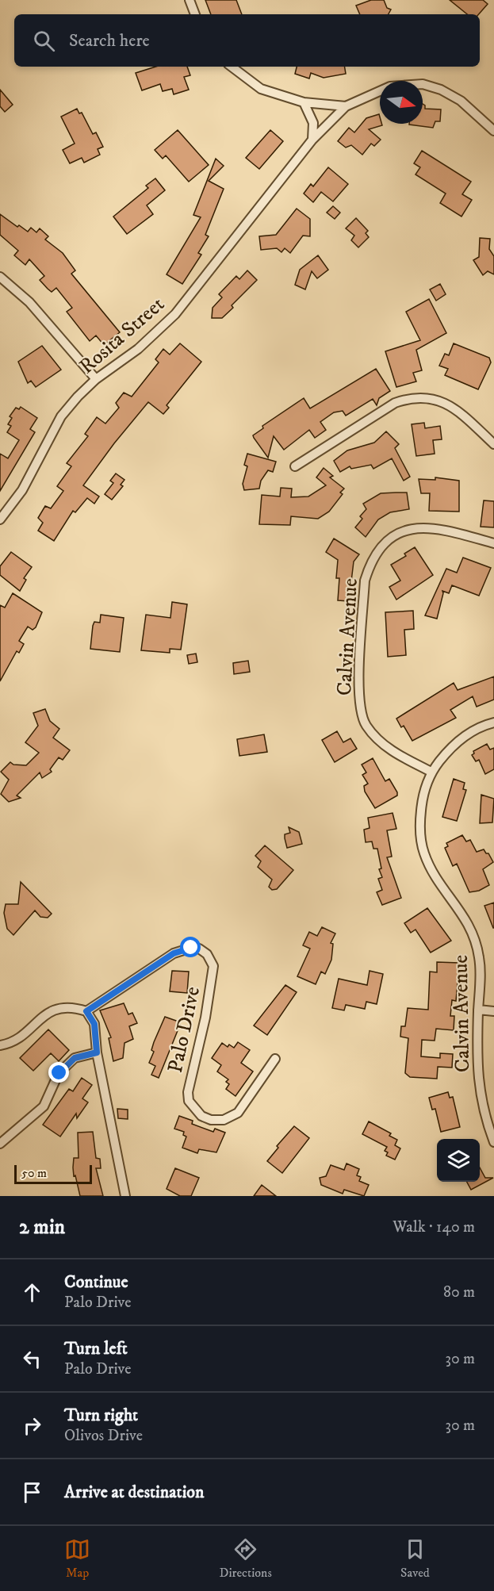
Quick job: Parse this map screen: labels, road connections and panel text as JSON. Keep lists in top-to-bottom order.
{
  "streets": {
    "street": ["Rosita Street", "Calvin Avenue", "Palo Drive"]
  },
  "scale_bar": "50 m",
  "north": "right",
  "page": {
    "search": "Search here",
    "scale": "50 m",
    "heading": ["2 min", "Walk · 140 m"],
    "list": [
      ["Continue", "Palo Drive", "80 m"],
      ["Turn left", "Palo Drive", "30 m"],
      ["Turn right", "Olivos Drive", "30 m"],
      "Arrive at destination"
    ],
    "nav": ["Map", "Directions", "Saved"]
  }
}
